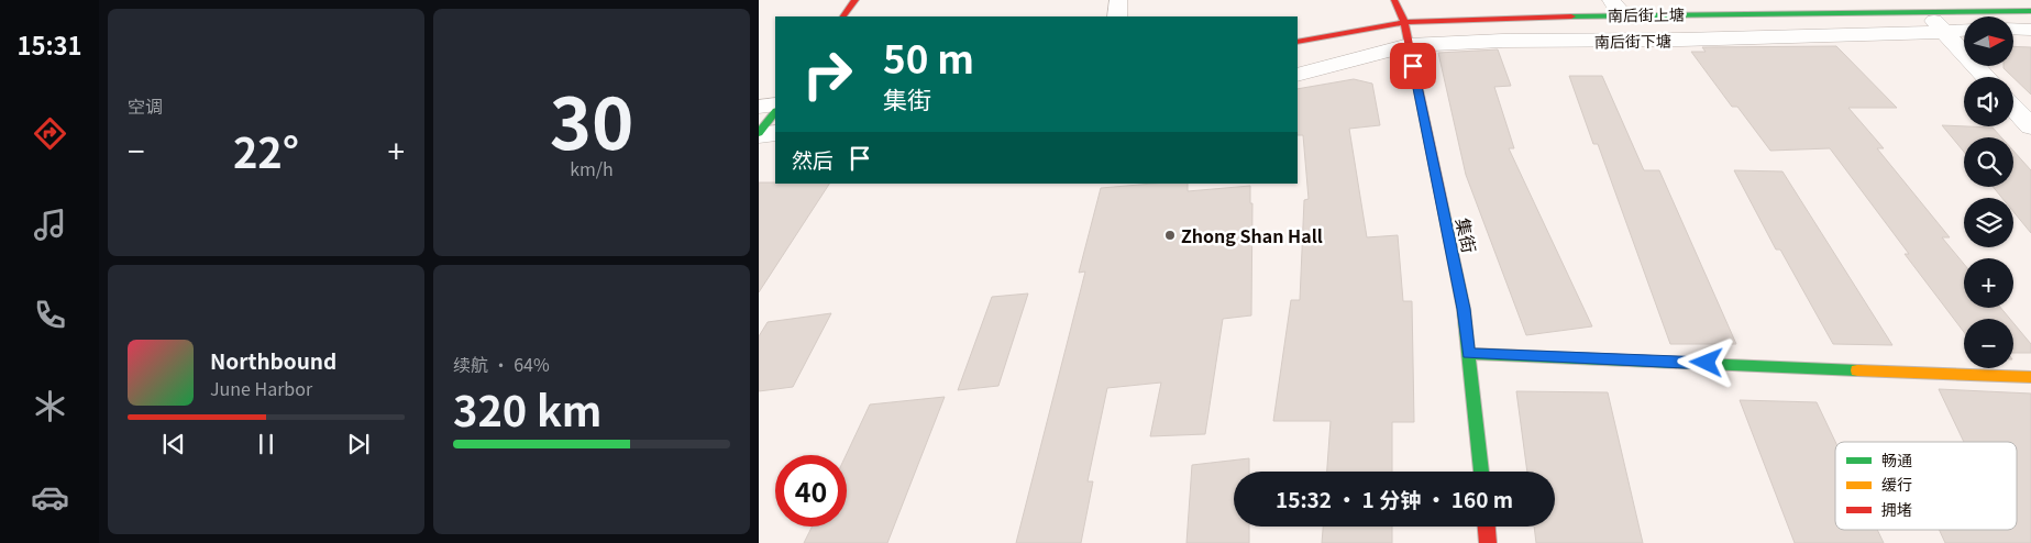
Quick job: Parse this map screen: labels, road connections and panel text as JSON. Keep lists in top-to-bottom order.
{
  "streets": {
    "street": ["南后街上塘", "南后街下塘", "集街"]
  },
  "crossings": [
    ["南后街上塘", "集街"],
    ["南后街下塘", "集街"]
  ],
  "places": ["Zhong Shan Hall"],
  "legend": ["畅通", "缓行", "拥堵"],
  "north": "right",
  "page": {
    "tabs": "15:31",
    "tile": [
      "空调",
      ["30", "km/h"],
      ["续航 · 64%", "320 km"]
    ],
    "map_buttons": ["+", "−"],
    "turn": ["50 m", "集街"],
    "heat": ["−", "22°", "+"],
    "then": "然后",
    "song": ["Northbound", "June Harbor"],
    "limit": "40",
    "trip": "15:32 · 1 分钟 · 160 m"
  }
}
